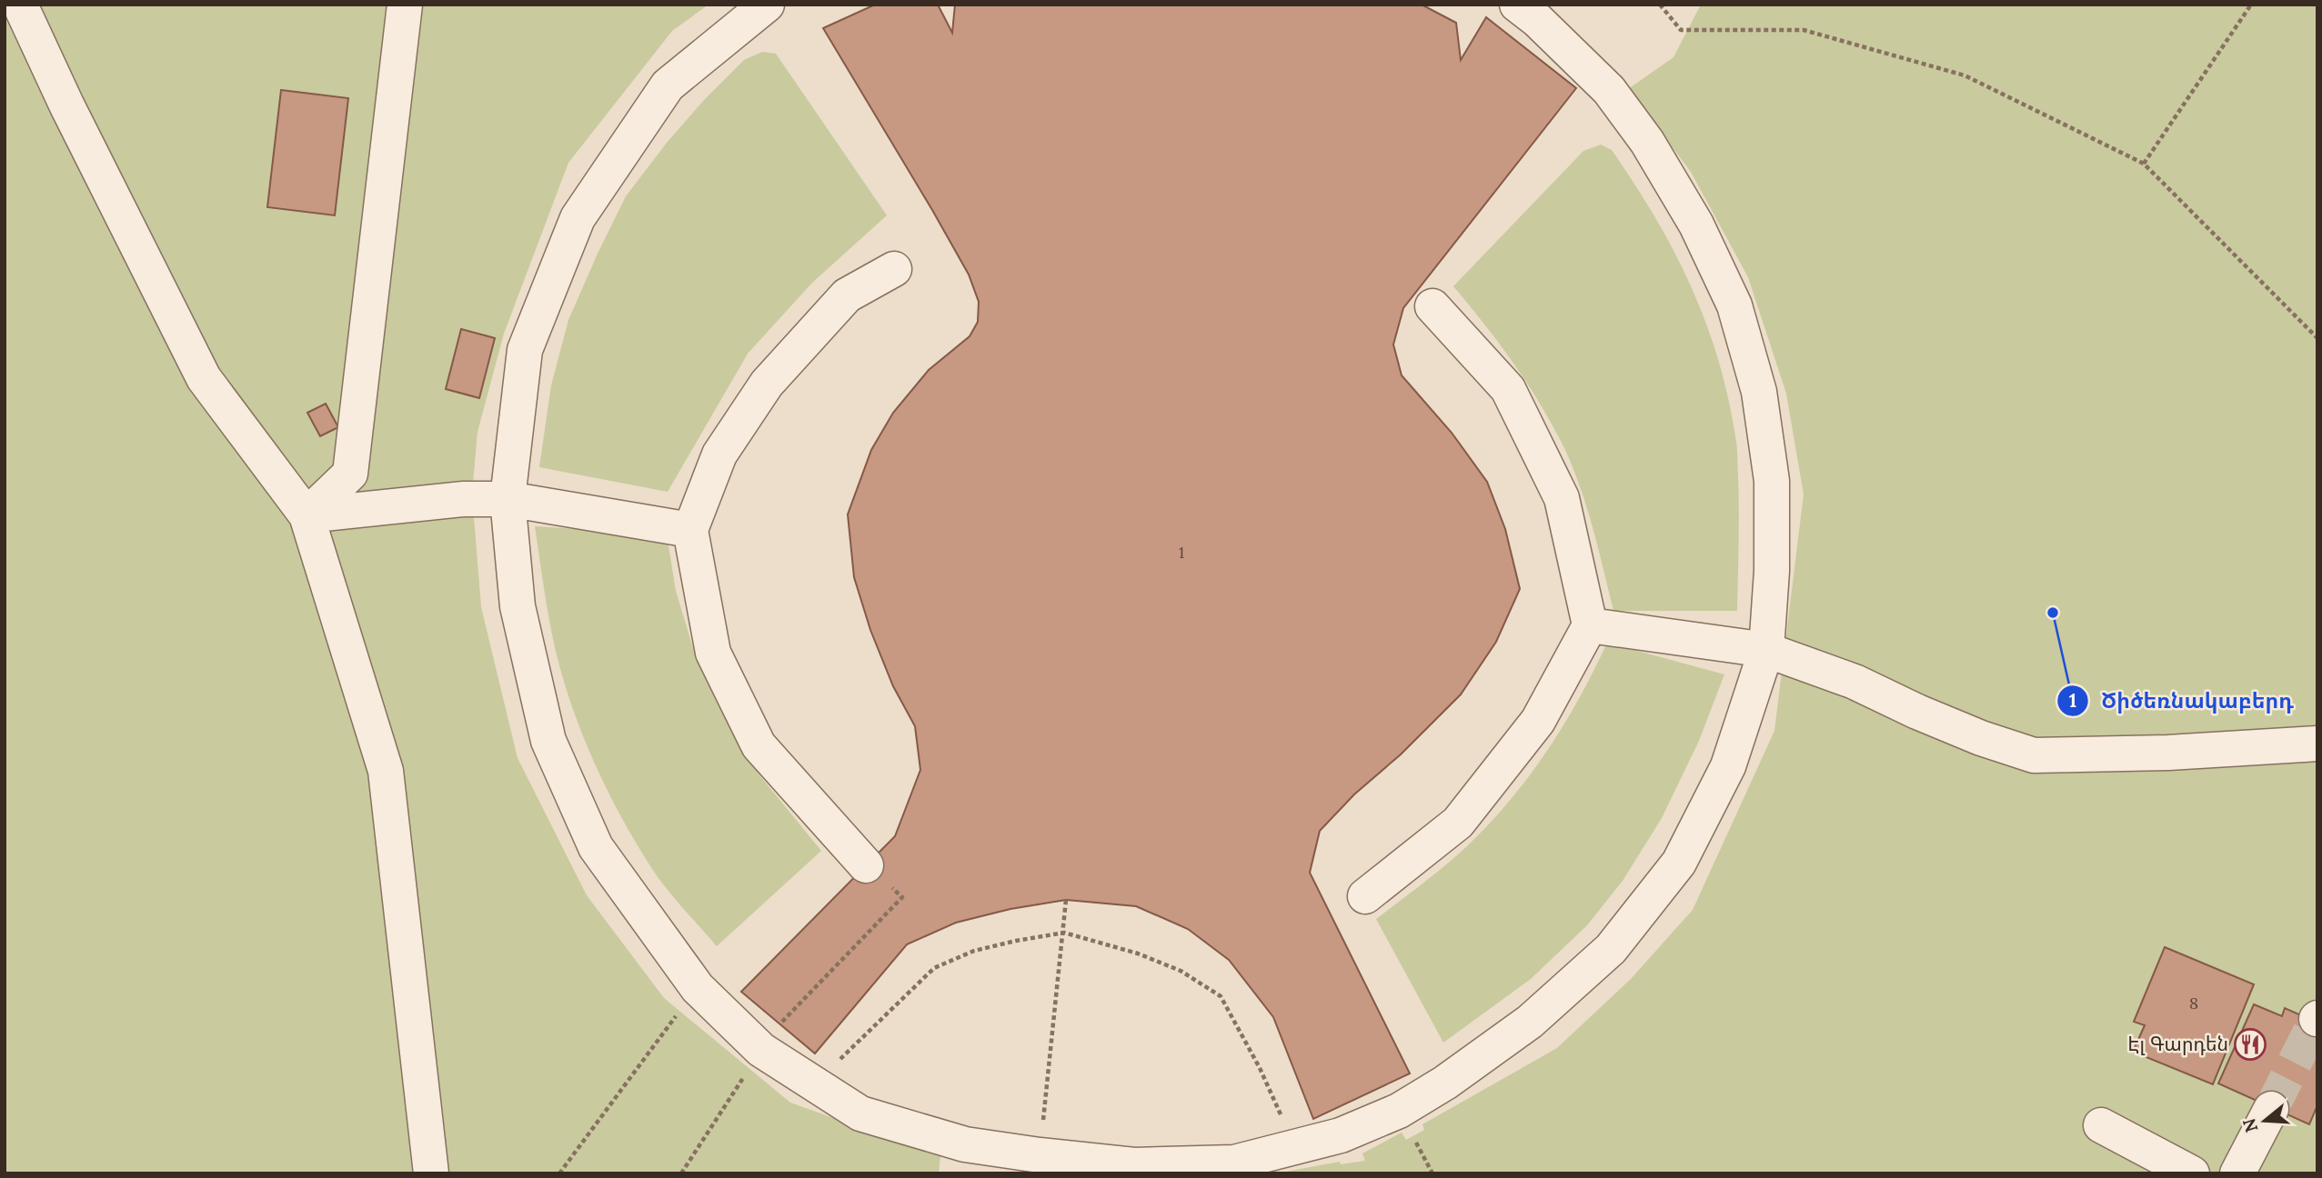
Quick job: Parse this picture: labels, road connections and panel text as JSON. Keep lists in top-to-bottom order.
{
  "places": {
    "other": ["Ծիծեռնակաբերդ"],
    "restaurant": ["Էլ Գարդեն"]
  },
  "house_numbers": ["1", "8"],
  "north": "left"
}
